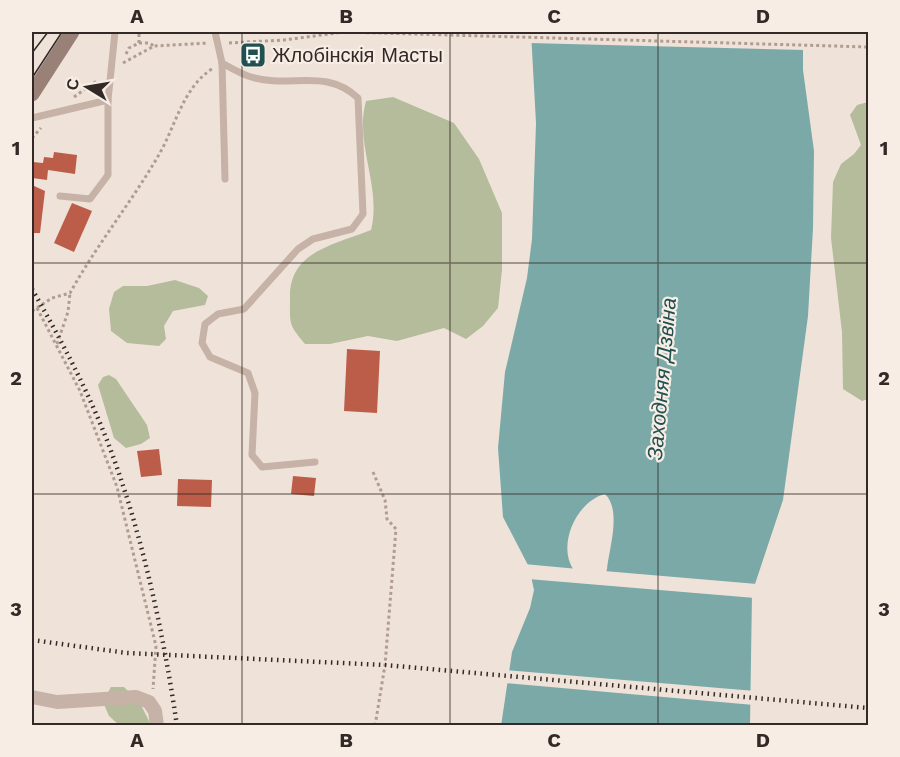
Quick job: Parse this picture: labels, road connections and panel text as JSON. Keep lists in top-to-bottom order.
{
  "water": ["Заходняя Дзвіна"],
  "places": {
    "bus stop": ["Жлобінскія Масты"]
  },
  "north": "left",
  "grid": {
    "columns": [
      "A",
      "B",
      "C",
      "D"
    ],
    "rows": ["1", "2", "3"]
  }
}
